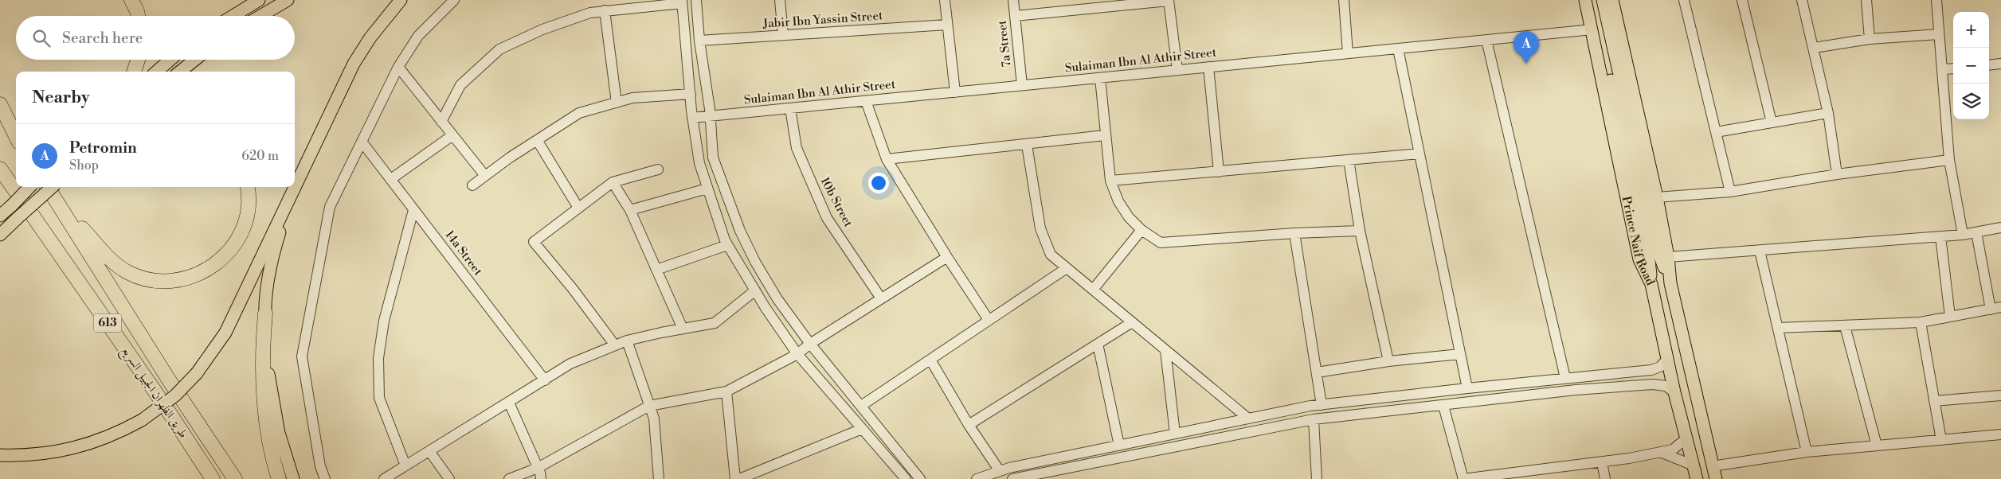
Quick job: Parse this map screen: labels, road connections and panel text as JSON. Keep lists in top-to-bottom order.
{
  "streets": {
    "highway": ["613", "طريق الظهران الجبيل السريع"],
    "main road": ["Prince Naif Road"],
    "street": [
      "Jabir Ibn Yassin Street",
      "7a Street",
      "Sulaiman Ibn Al Athir Street",
      "10b Street",
      "14a Street"
    ]
  },
  "crossings": [
    ["7a Street", "Sulaiman Ibn Al Athir Street"],
    ["Sulaiman Ibn Al Athir Street", "10b Street"],
    ["Sulaiman Ibn Al Athir Street", "Prince Naif Road"]
  ],
  "page": {
    "map_buttons": ["+", "−"],
    "search": "Search here",
    "pins": "A",
    "heading": "Nearby",
    "list": [
      {
        "mark": "A",
        "name": "Petromin",
        "note": "Shop",
        "value": "620 m"
      }
    ]
  }
}
